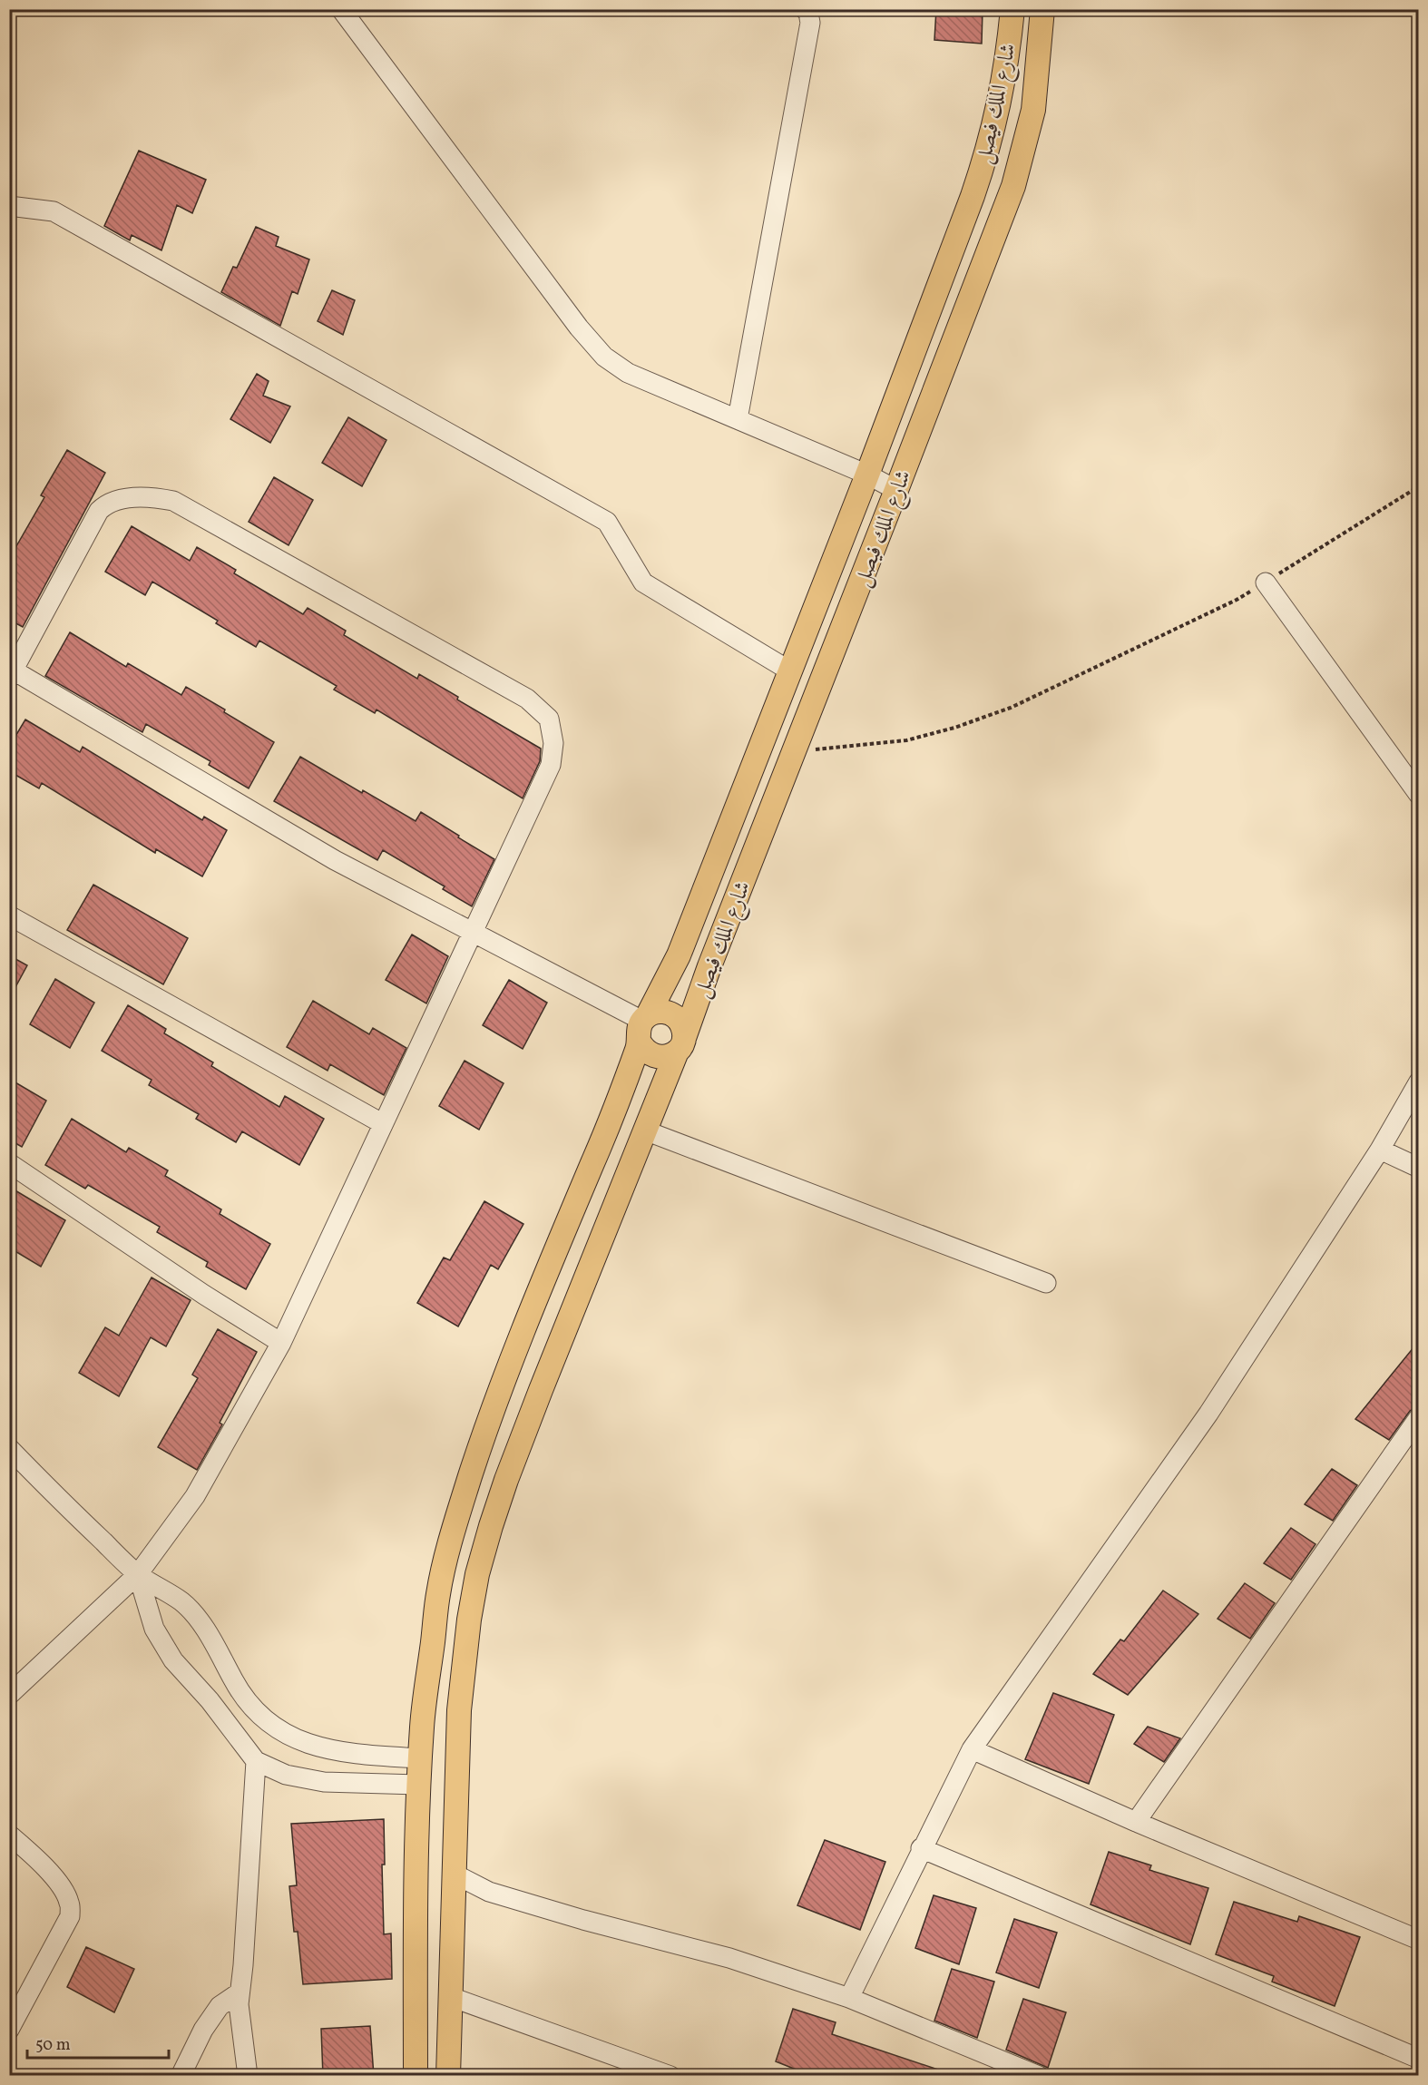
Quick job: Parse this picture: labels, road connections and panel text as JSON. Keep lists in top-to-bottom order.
{
  "streets": {
    "main road": ["شارع الملك فيصل"]
  },
  "scale_bar": "50 m"
}
